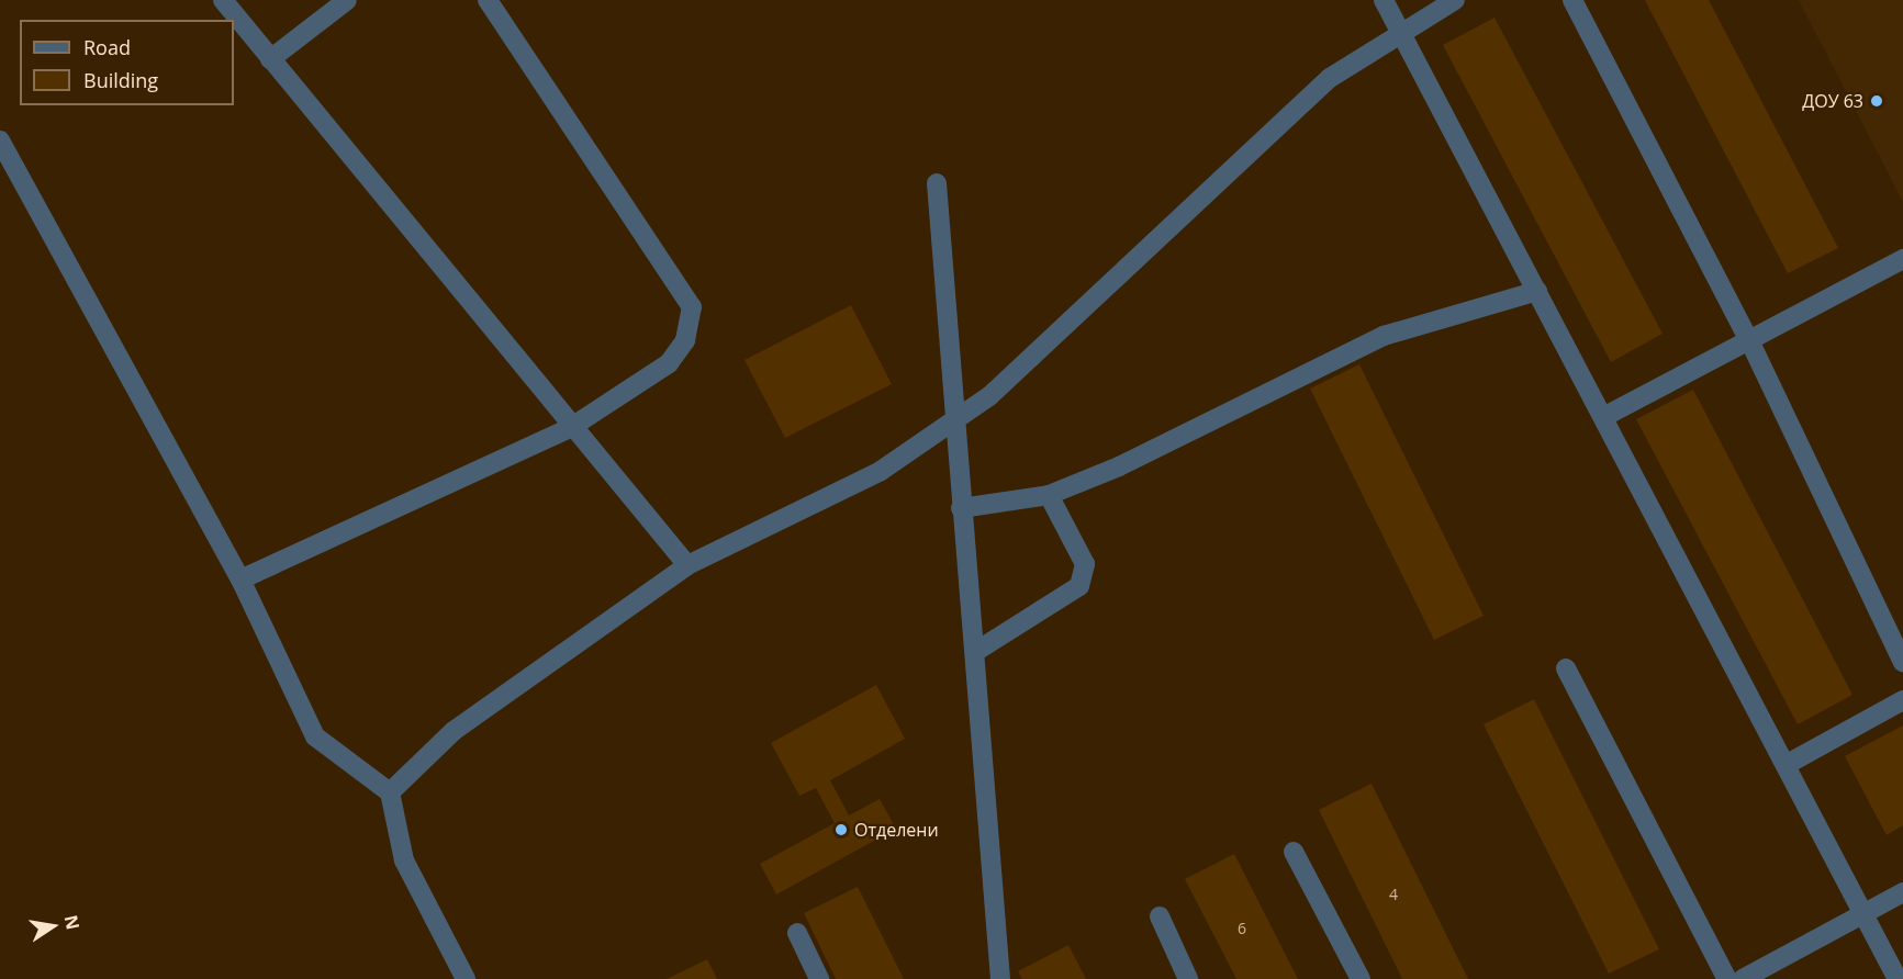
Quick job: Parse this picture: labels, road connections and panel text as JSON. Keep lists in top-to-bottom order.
{
  "places": ["ДОУ 63", "Отделени"],
  "house_numbers": ["4", "6"],
  "legend": ["Road", "Building"],
  "north": "right"
}
